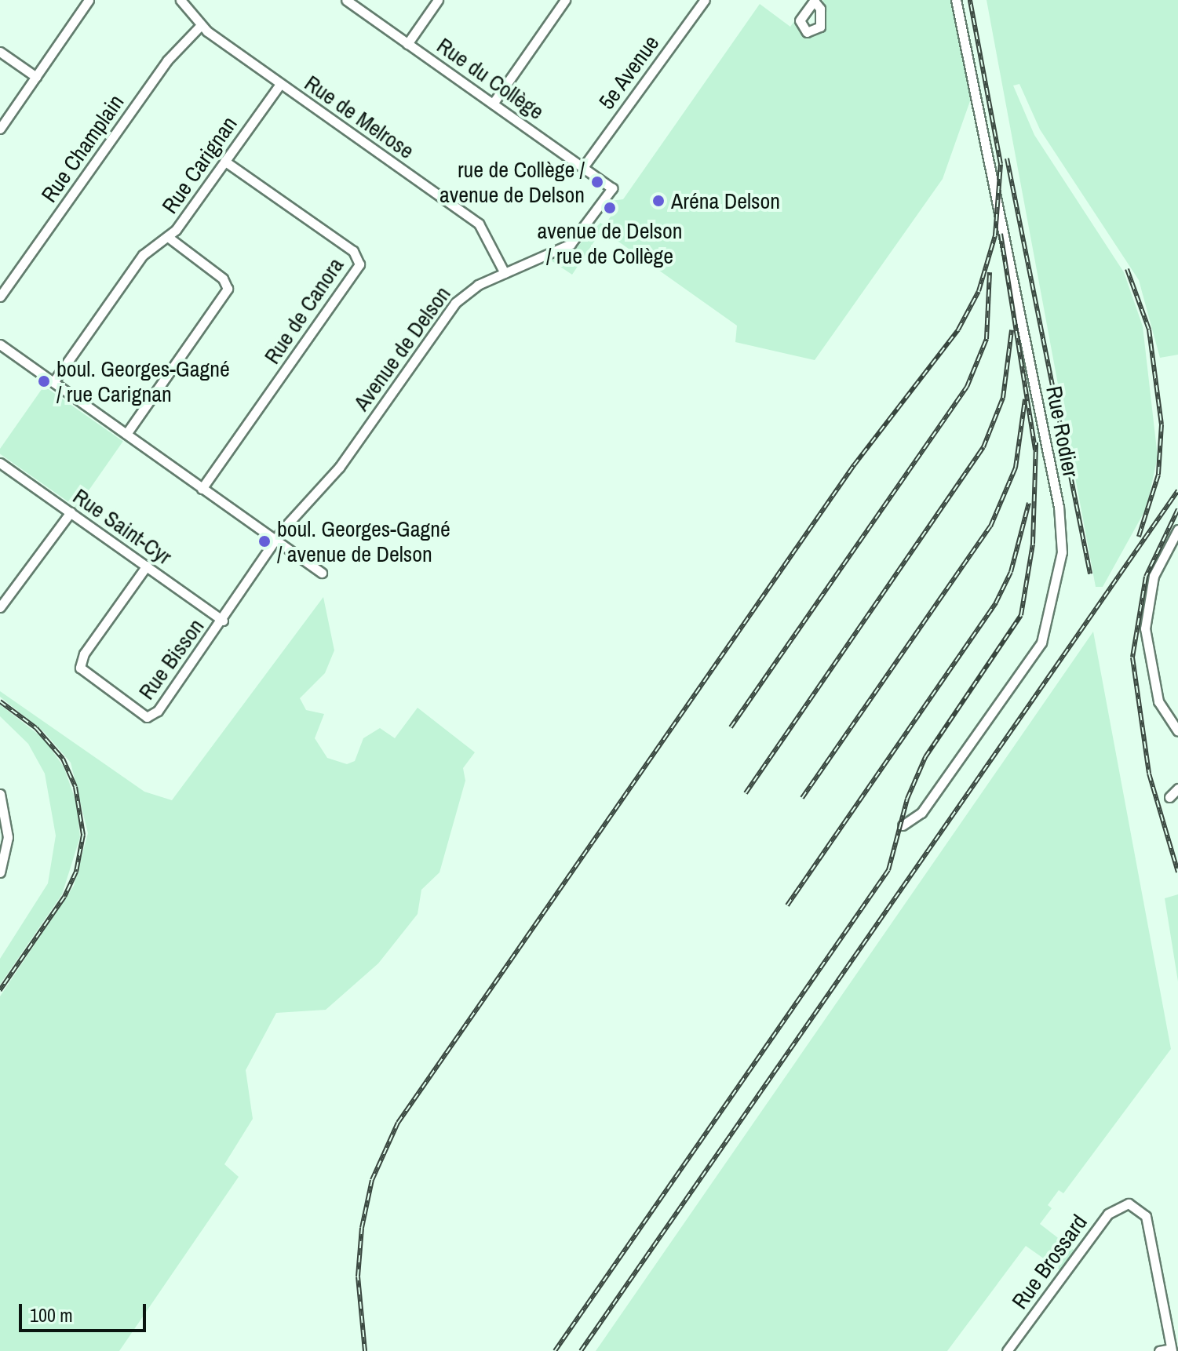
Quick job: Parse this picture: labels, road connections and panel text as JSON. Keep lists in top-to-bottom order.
{
  "streets": {
    "street": [
      "5e Avenue",
      "Rue du Collège",
      "Rue de Melrose",
      "Rue Champlain",
      "Rue Carignan",
      "Rue de Canora",
      "Avenue de Delson",
      "Rue Rodier",
      "Rue Saint-Cyr",
      "Rue Bisson",
      "Rue Brossard"
    ]
  },
  "crossings": [
    ["5e Avenue", "Rue du Collège"],
    ["Rue du Collège", "Avenue de Delson"],
    ["Rue de Melrose", "Rue Champlain"],
    ["Rue de Melrose", "Rue Carignan"],
    ["Rue de Melrose", "Avenue de Delson"],
    ["Rue Carignan", "Rue de Canora"],
    ["Avenue de Delson", "Rue Bisson"],
    ["Rue Saint-Cyr", "Rue Bisson"]
  ],
  "places": [
    "rue de Collège / avenue de Delson",
    "Aréna Delson",
    "avenue de Delson / rue de Collège",
    "boul. Georges-Gagné / rue Carignan",
    "boul. Georges-Gagné / avenue de Delson"
  ],
  "scale_bar": "100 m"
}
